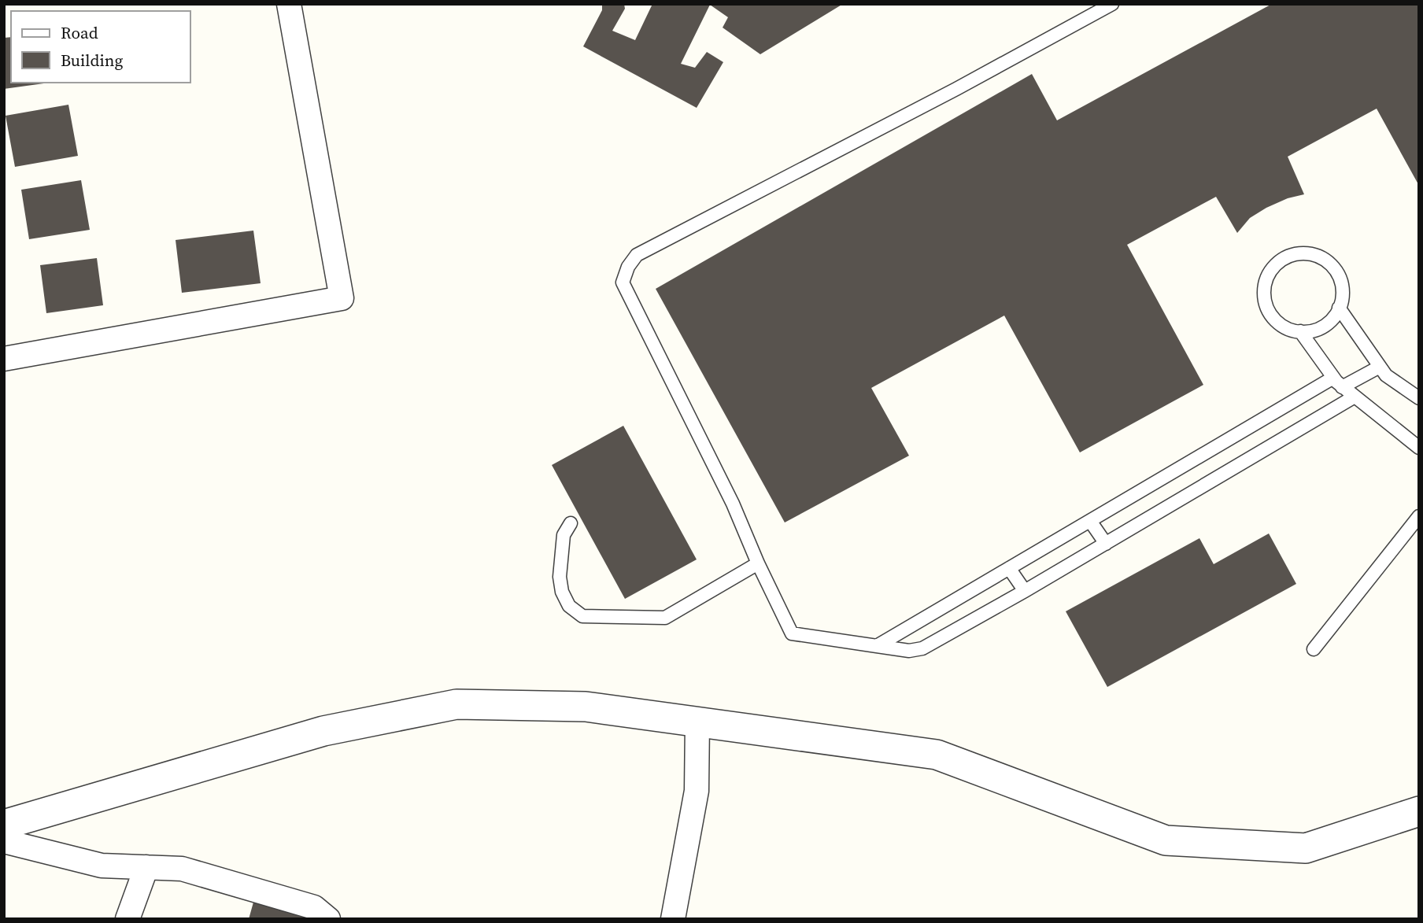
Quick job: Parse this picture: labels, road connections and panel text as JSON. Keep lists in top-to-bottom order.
{
  "legend": ["Road", "Building"]
}
